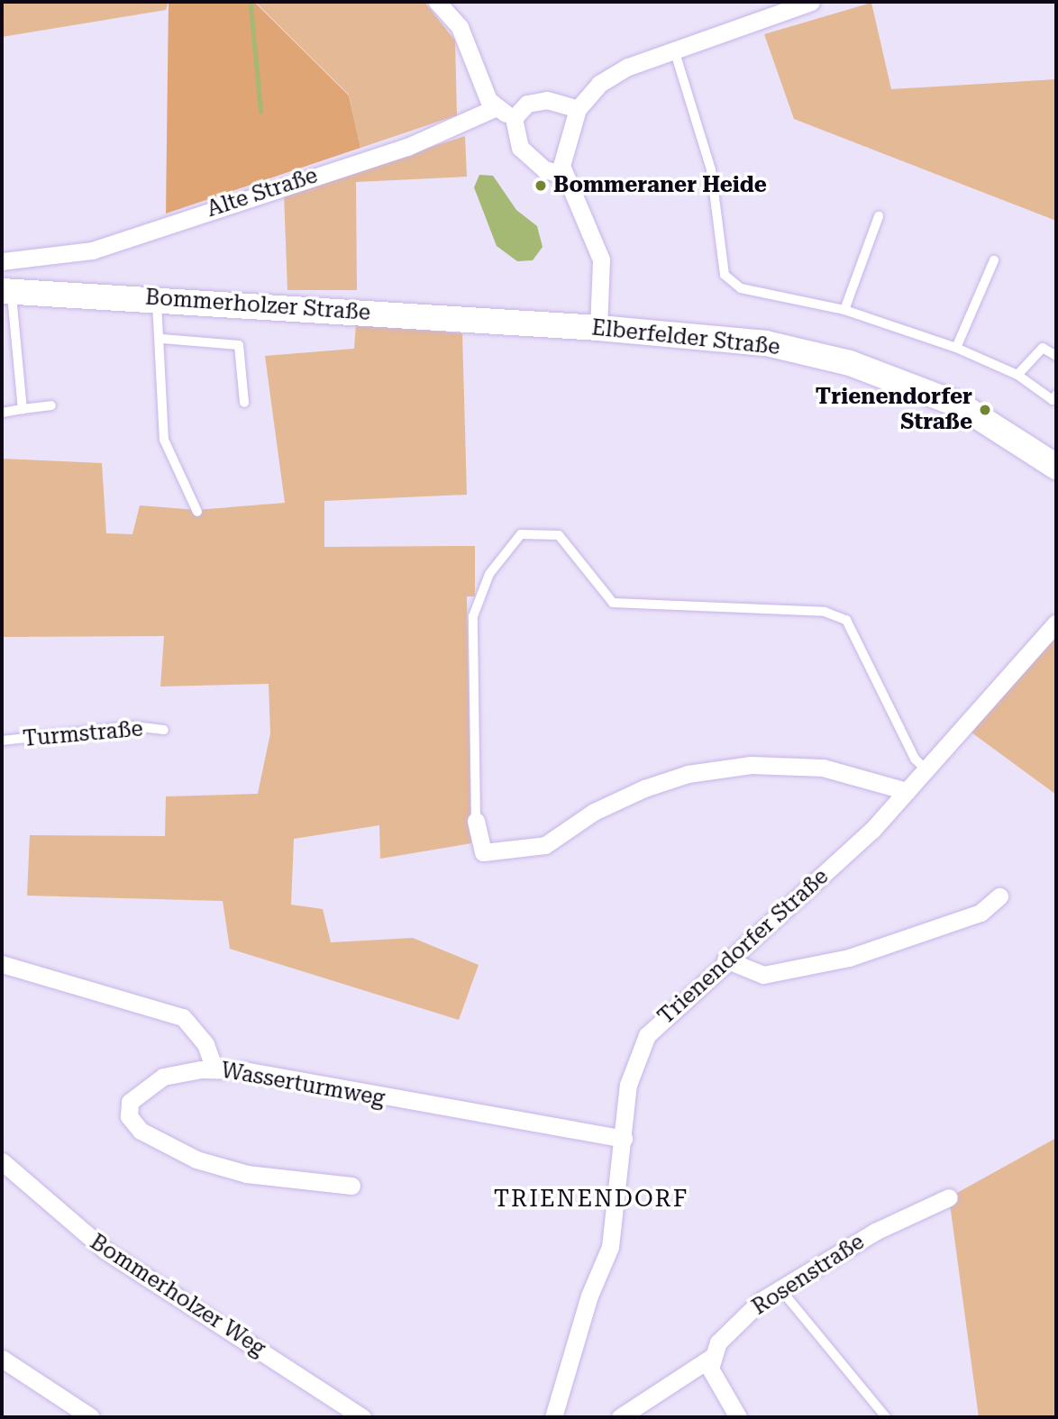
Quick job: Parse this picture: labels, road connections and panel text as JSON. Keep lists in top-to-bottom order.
{
  "streets": {
    "main road": ["Bommerholzer Straße", "Elberfelder Straße"],
    "street": [
      "Alte Straße",
      "Trienendorfer Straße",
      "Wasserturmweg",
      "Rosenstraße",
      "Bommerholzer Weg"
    ],
    "lane": ["Turmstraße"]
  },
  "crossings": [
    ["Bommerholzer Straße", "Elberfelder Straße"],
    ["Trienendorfer Straße", "Wasserturmweg"]
  ],
  "districts": ["TRIENENDORF"],
  "places": ["Bommeraner Heide", "Trienendorfer Straße"]
}
